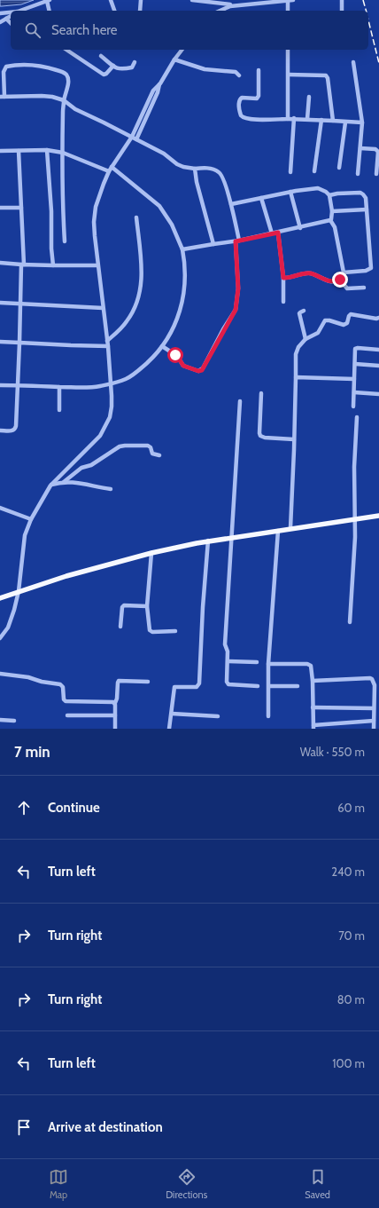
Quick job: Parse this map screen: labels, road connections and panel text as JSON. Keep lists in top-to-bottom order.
{
  "page": {
    "search": "Search here",
    "heading": ["7 min", "Walk · 550 m"],
    "list": [
      ["Continue", "60 m"],
      ["Turn left", "240 m"],
      ["Turn right", "70 m"],
      ["Turn right", "80 m"],
      ["Turn left", "100 m"],
      "Arrive at destination"
    ],
    "nav": ["Map", "Directions", "Saved"]
  }
}
